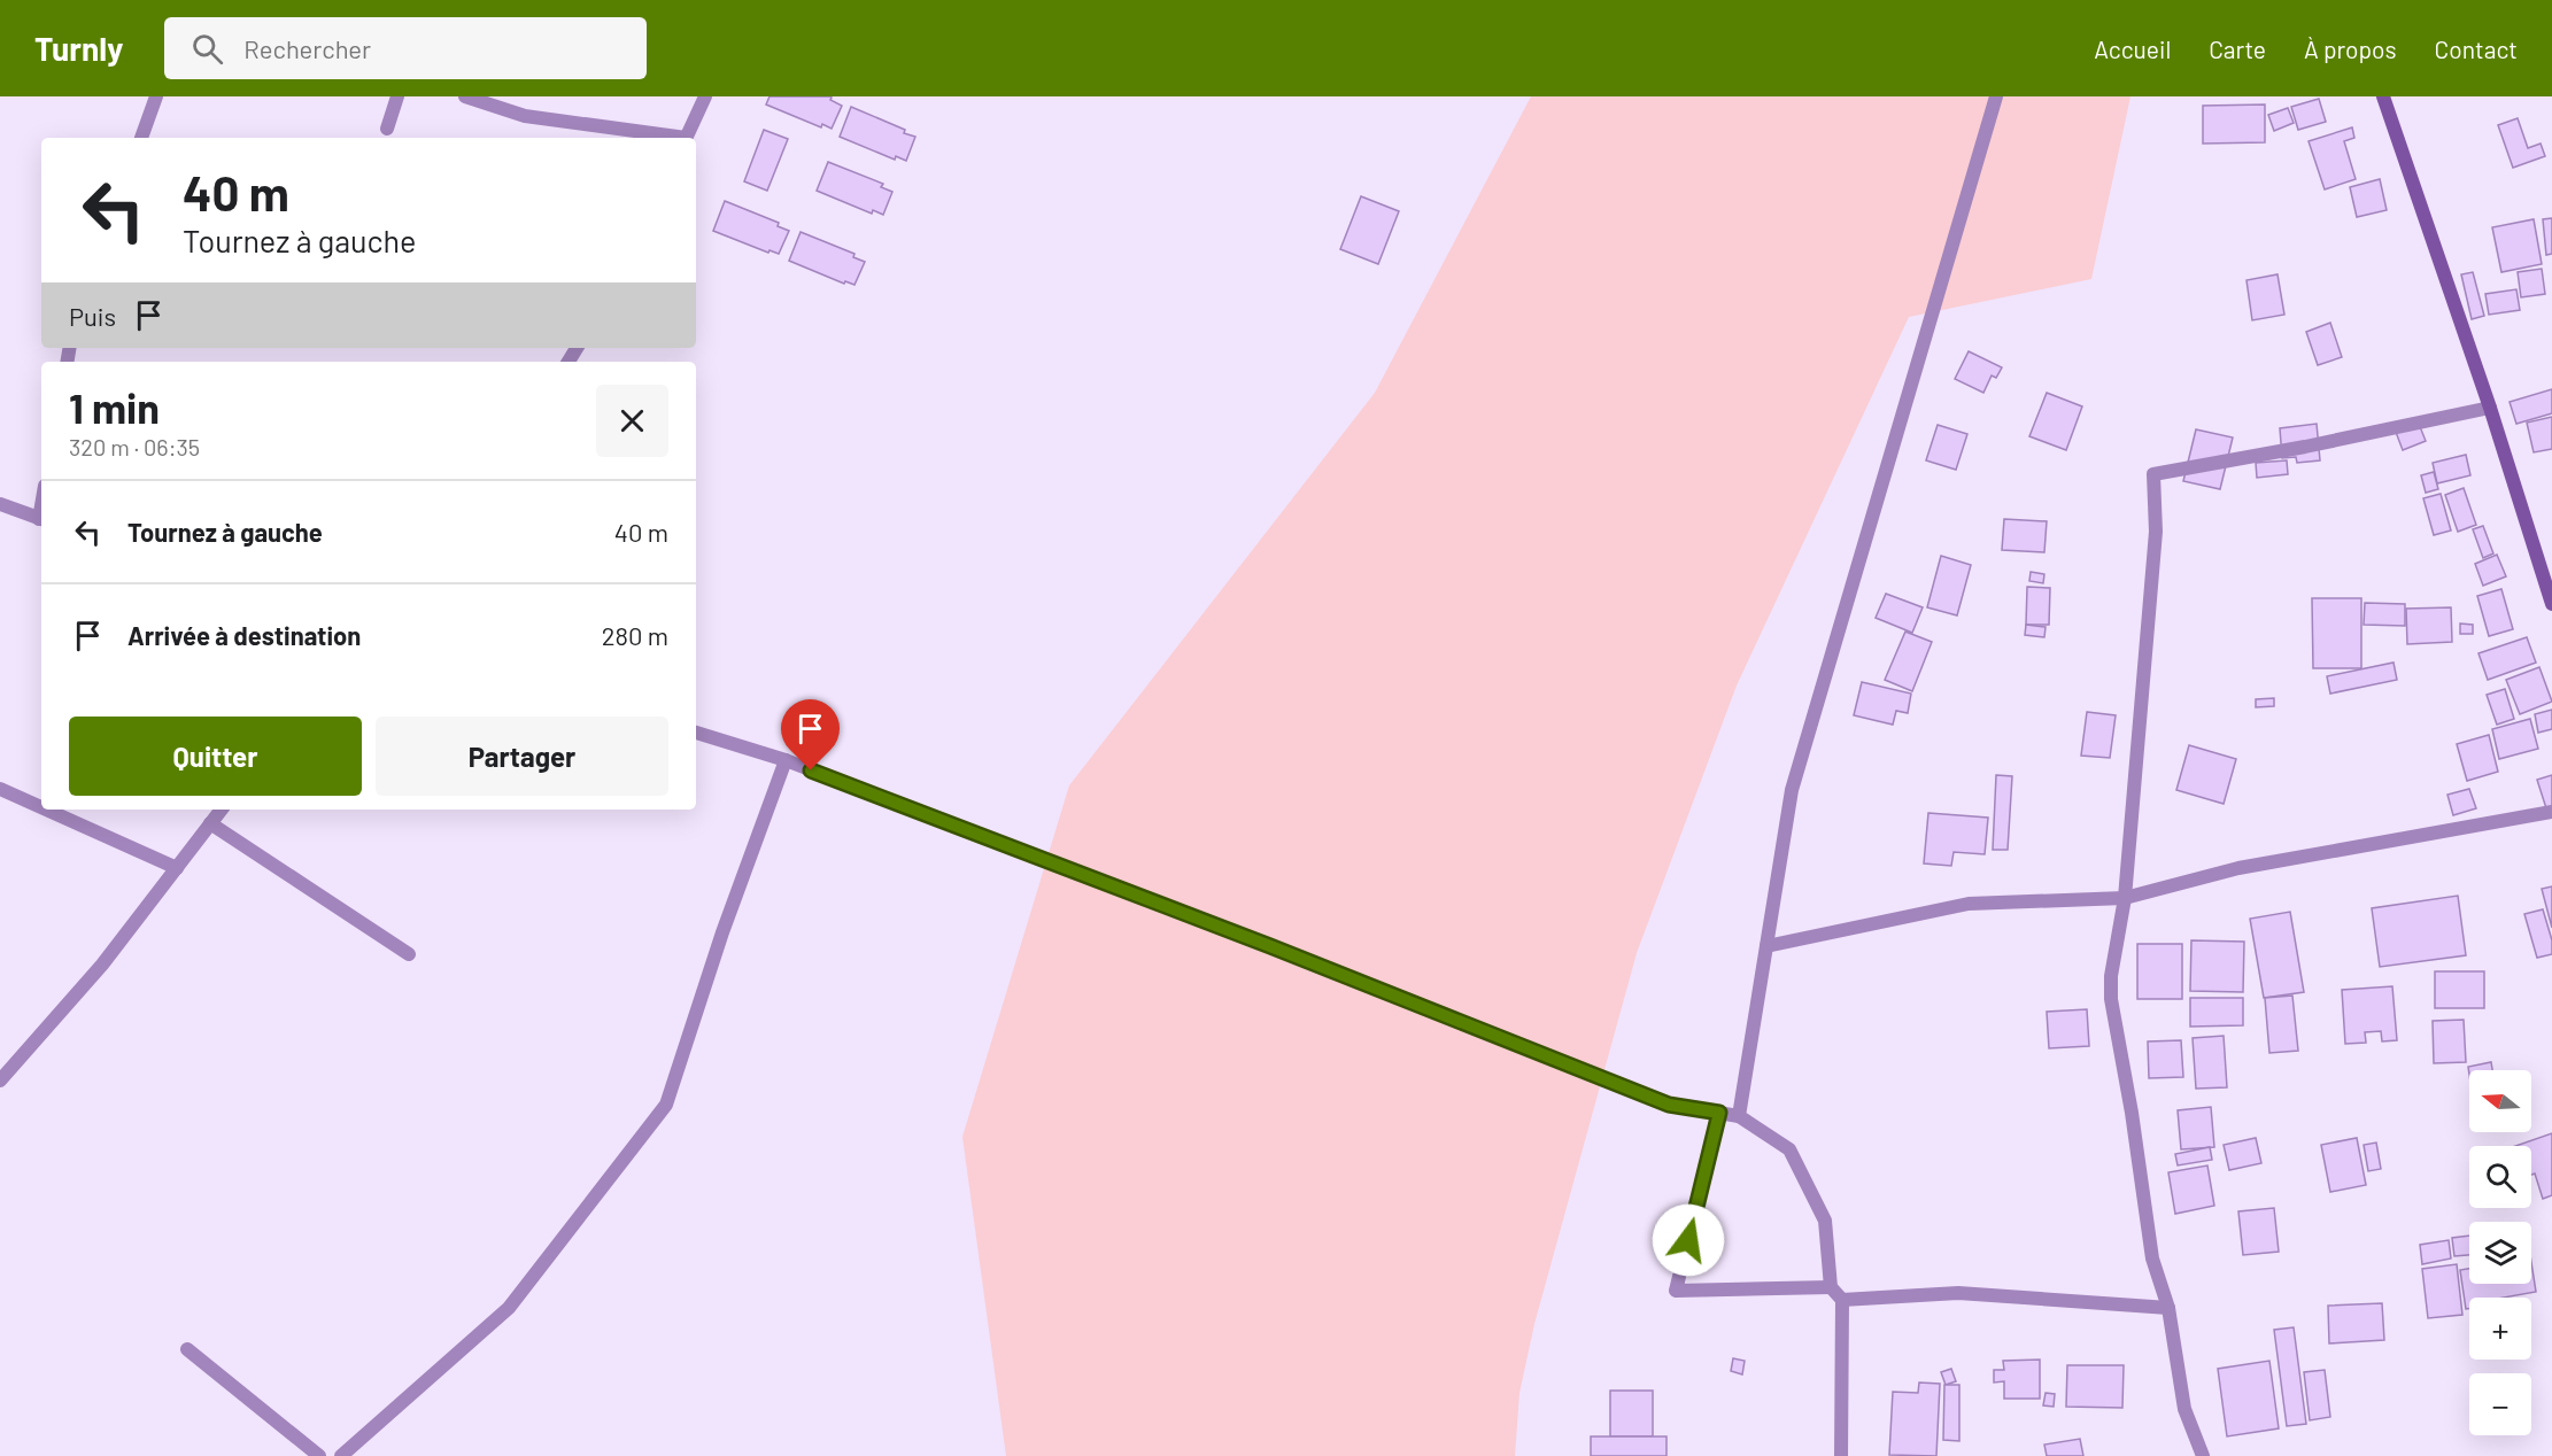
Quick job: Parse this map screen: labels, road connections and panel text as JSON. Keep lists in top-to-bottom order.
{
  "north": "left",
  "page": {
    "header": "Turnly",
    "search": "Rechercher",
    "nav": [
      "Accueil",
      "Carte",
      "À propos",
      "Contact"
    ],
    "turn": ["40 m", "Tournez à gauche"],
    "then": "Puis",
    "heading": ["1 min", "320 m · 06:35"],
    "list": [
      {
        "name": "Tournez à gauche",
        "value": "40 m"
      },
      {
        "name": "Arrivée à destination",
        "value": "280 m"
      }
    ],
    "buttons": ["Quitter", "Partager"],
    "map_buttons": ["+", "−"]
  }
}
